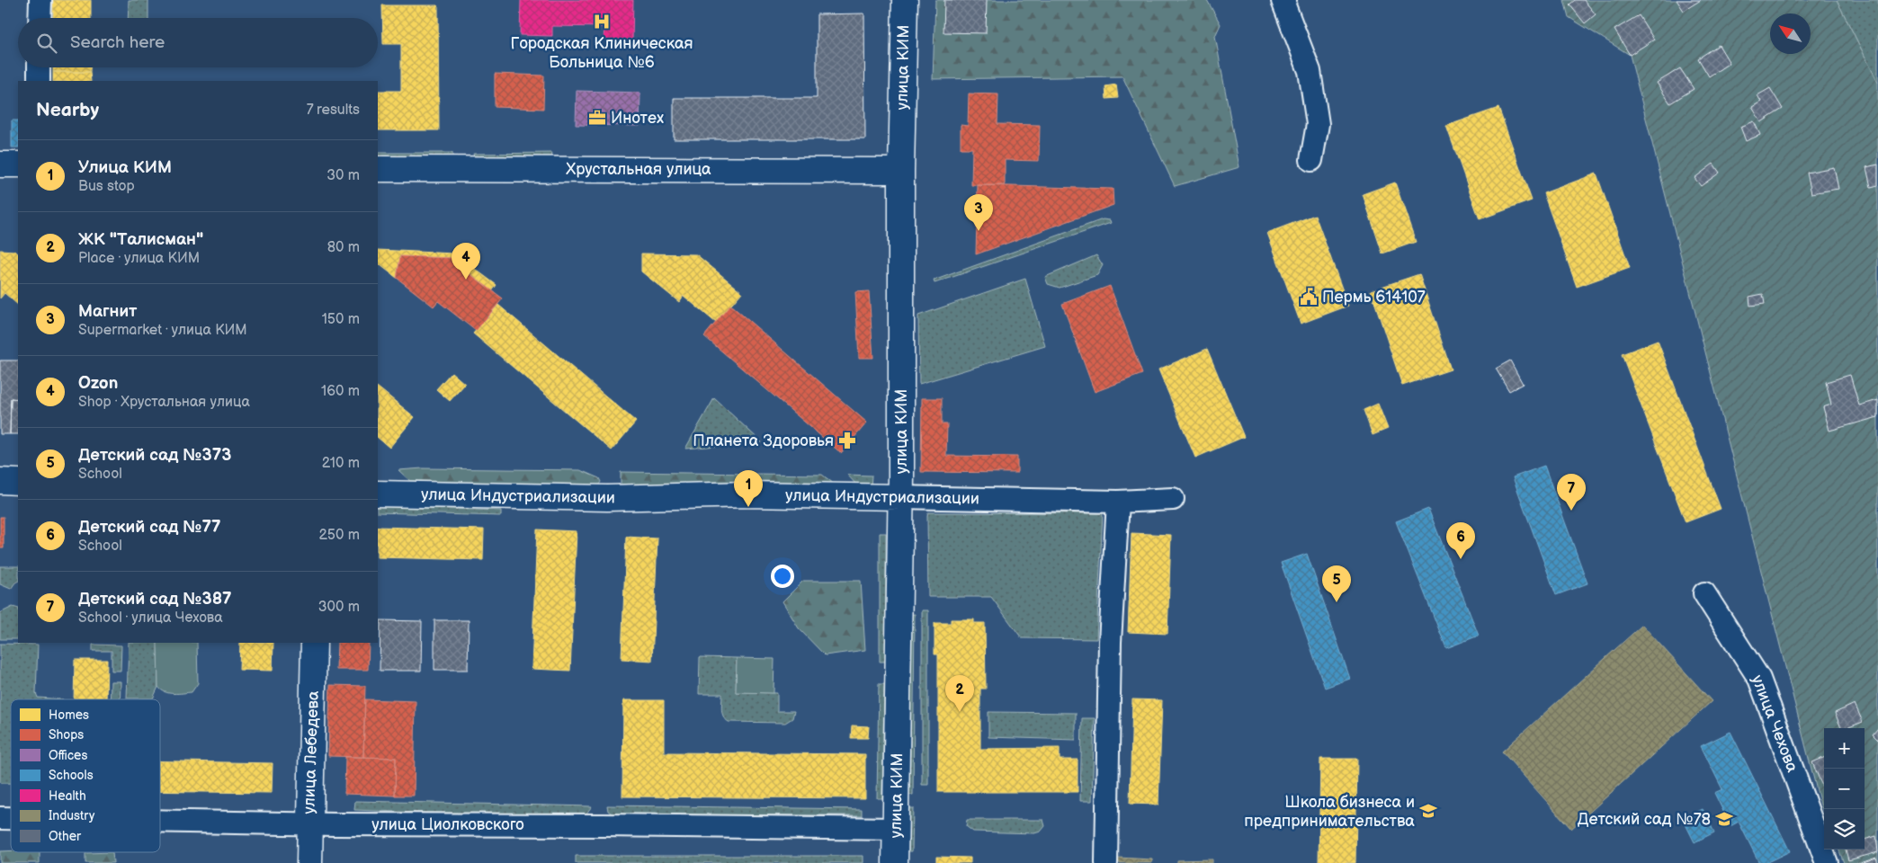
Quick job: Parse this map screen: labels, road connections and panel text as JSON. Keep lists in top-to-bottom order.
{
  "streets": {
    "street": [
      "улица КИМ",
      "Хрустальная улица",
      "улица Индустриализации",
      "улица Чехова",
      "улица Лебедева",
      "улица Циолковского"
    ]
  },
  "crossings": [
    ["улица КИМ", "Хрустальная улица"],
    ["улица КИМ", "улица Индустриализации"],
    ["улица КИМ", "улица Циолковского"],
    ["улица Лебедева", "улица Циолковского"]
  ],
  "places": {
    "hospital": ["Городская Клиническая Больница №6"],
    "office": ["Инотех"],
    "public building": ["Пермь 614107"],
    "pharmacy": ["Планета Здоровья"],
    "school or university": ["Школа бизнеса и предпринимательства", "Детский сад №78"]
  },
  "legend": [
    "Homes",
    "Shops",
    "Offices",
    "Schools",
    "Health",
    "Industry",
    "Other"
  ],
  "north": "top left",
  "page": {
    "search": "Search here",
    "heading": ["Nearby", "7 results"],
    "list": [
      {
        "mark": "1",
        "name": "Улица КИМ",
        "note": "Bus stop",
        "value": "30 m"
      },
      {
        "mark": "2",
        "name": "ЖК \"Талисман\"",
        "note": "Place · улица КИМ",
        "value": "80 m"
      },
      {
        "mark": "3",
        "name": "Магнит",
        "note": "Supermarket · улица КИМ",
        "value": "150 m"
      },
      {
        "mark": "4",
        "name": "Ozon",
        "note": "Shop · Хрустальная улица",
        "value": "160 m"
      },
      {
        "mark": "5",
        "name": "Детский сад №373",
        "note": "School",
        "value": "210 m"
      },
      {
        "mark": "6",
        "name": "Детский сад №77",
        "note": "School",
        "value": "250 m"
      },
      {
        "mark": "7",
        "name": "Детский сад №387",
        "note": "School · улица Чехова",
        "value": "300 m"
      }
    ],
    "pins": [
      "3",
      "4",
      "1",
      "7",
      "6",
      "5",
      "2"
    ],
    "map_buttons": ["+", "−"]
  }
}
